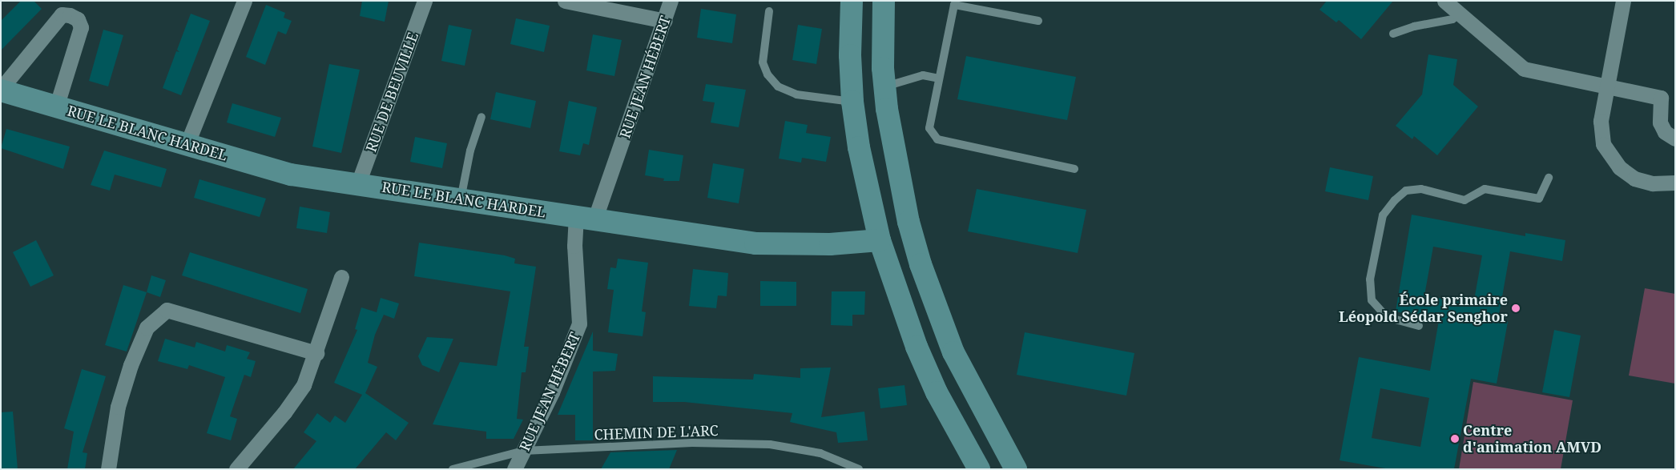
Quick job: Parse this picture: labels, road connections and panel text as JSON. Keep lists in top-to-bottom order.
{
  "streets": {
    "street": ["RUE JEAN HÉBERT", "RUE DE BEUVILLE", "RUE LE BLANC HARDEL"],
    "lane": ["CHEMIN DE L'ARC"]
  },
  "crossings": [
    ["RUE JEAN HÉBERT", "RUE LE BLANC HARDEL"],
    ["RUE JEAN HÉBERT", "CHEMIN DE L'ARC"],
    ["RUE DE BEUVILLE", "RUE LE BLANC HARDEL"]
  ],
  "places": ["École primaire Léopold Sédar Senghor", "Centre d'animation AMVD"]
}
